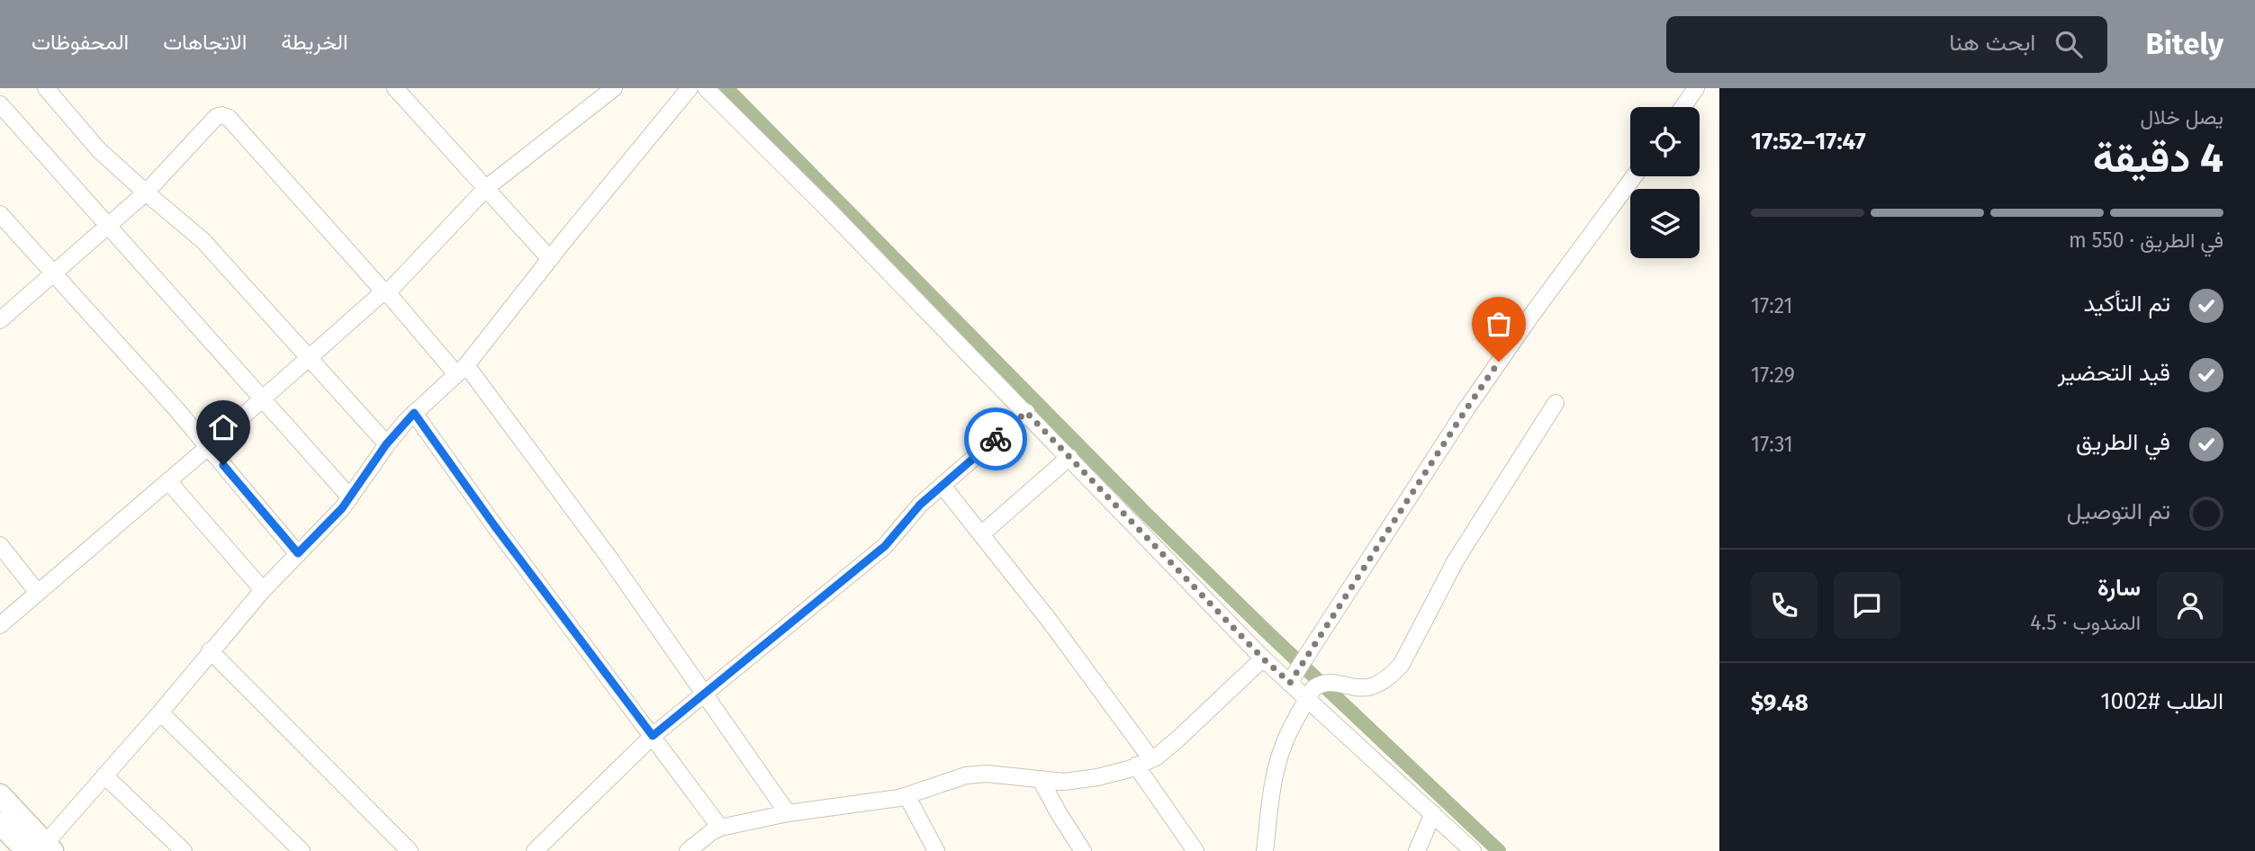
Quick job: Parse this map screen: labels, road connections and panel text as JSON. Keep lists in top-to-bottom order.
{
  "page": {
    "header": "Bitely",
    "search": "ابحث هنا",
    "nav": ["الخريطة", "الاتجاهات", "المحفوظات"],
    "heading": ["4 دقيقة", "يصل خلال", "17:47–17:52"],
    "panel": [
      "سارة",
      "المندوب · 4.5",
      "الطلب #1002",
      "$9.48"
    ],
    "bar": "في الطريق · 550 m",
    "list": [
      ["تم التأكيد", "17:21"],
      ["قيد التحضير", "17:29"],
      ["في الطريق", "17:31"],
      "تم التوصيل"
    ]
  }
}
